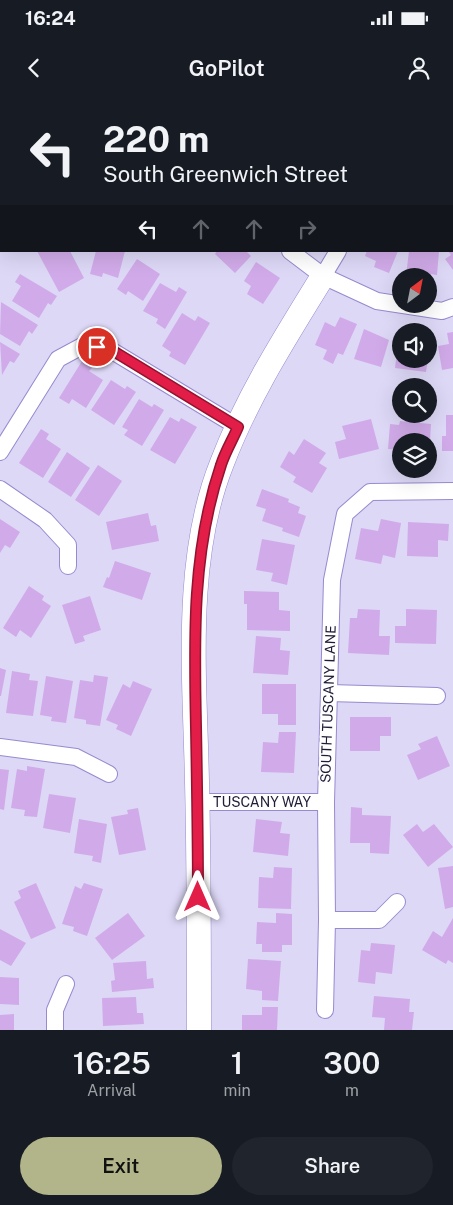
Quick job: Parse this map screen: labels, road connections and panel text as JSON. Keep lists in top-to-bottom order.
{
  "streets": {
    "street": ["SOUTH TUSCANY LANE", "TUSCANY WAY"]
  },
  "crossings": [
    ["SOUTH TUSCANY LANE", "TUSCANY WAY"]
  ],
  "north": "top right",
  "page": {
    "status": "16:24",
    "header": "GoPilot",
    "turn": ["220 m", "South Greenwich Street"],
    "eta": [
      "16:25",
      "Arrival",
      "1",
      "min",
      "300",
      "m"
    ],
    "buttons": ["Exit", "Share"]
  }
}
